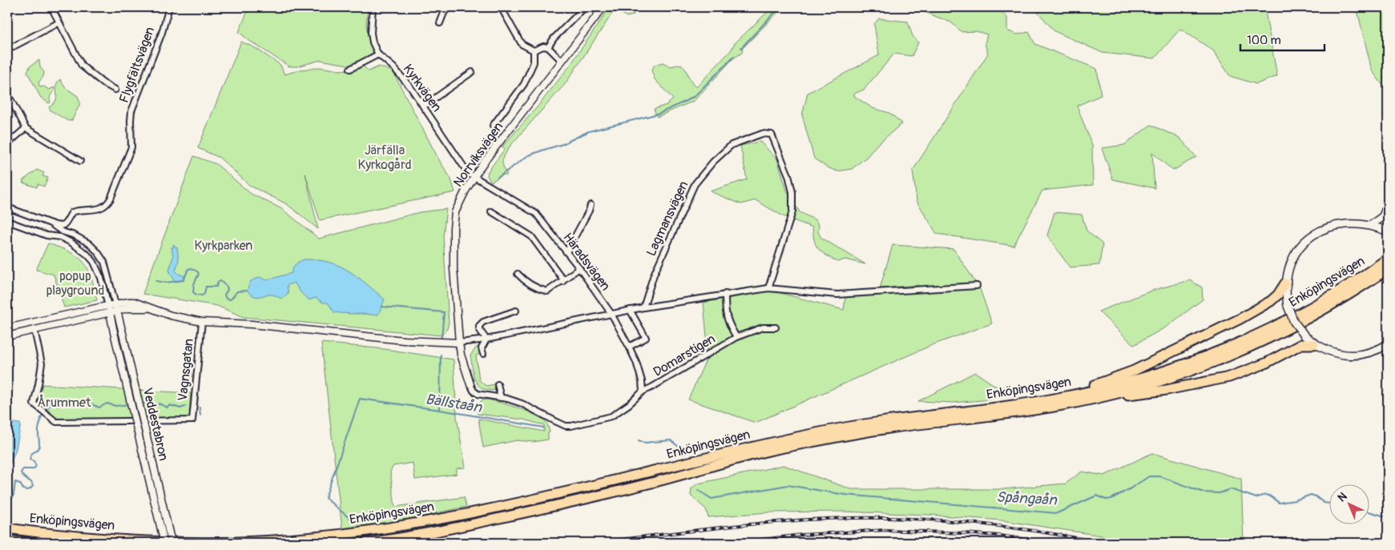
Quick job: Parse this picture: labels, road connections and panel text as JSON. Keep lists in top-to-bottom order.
{
  "streets": {
    "highway": ["Enköpingsvägen"],
    "street": [
      "Flygfältsvägen",
      "Kyrkvägen",
      "Norrviksvägen",
      "Lagmansvägen",
      "Häradsvägen",
      "Domarstigen",
      "Vagnsgatan",
      "Veddestabron"
    ]
  },
  "crossings": [
    ["Kyrkvägen", "Norrviksvägen"],
    ["Kyrkvägen", "Häradsvägen"],
    ["Norrviksvägen", "Häradsvägen"],
    ["Norrviksvägen", "Domarstigen"],
    ["Häradsvägen", "Domarstigen"]
  ],
  "water": ["Bällstaån", "Spångaån"],
  "parks": [
    "Järfälla Kyrkogård",
    "Kyrkparken",
    "popup playground",
    "Årummet"
  ],
  "scale_bar": "100 m",
  "north": "top left"
}
